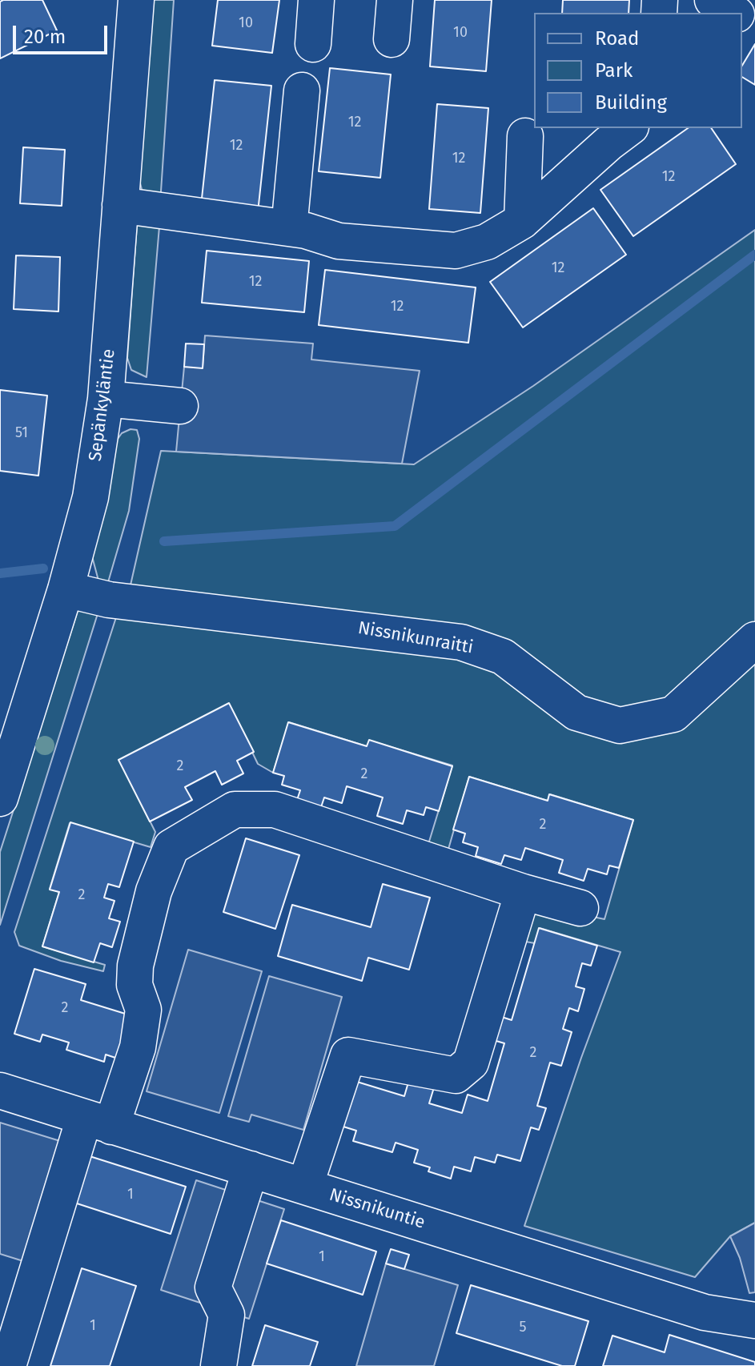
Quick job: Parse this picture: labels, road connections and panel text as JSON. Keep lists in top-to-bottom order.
{
  "streets": {
    "street": ["Sepänkyläntie", "Nissnikunraitti", "Nissnikuntie"]
  },
  "crossings": [
    ["Sepänkyläntie", "Nissnikunraitti"]
  ],
  "house_numbers": [
    "10",
    "10",
    "12",
    "12",
    "12",
    "12",
    "12",
    "12",
    "12",
    "51",
    "2",
    "2",
    "2",
    "2",
    "2",
    "2",
    "1",
    "1",
    "1",
    "5"
  ],
  "legend": ["Road", "Park", "Building"],
  "scale_bar": "20 m"
}
